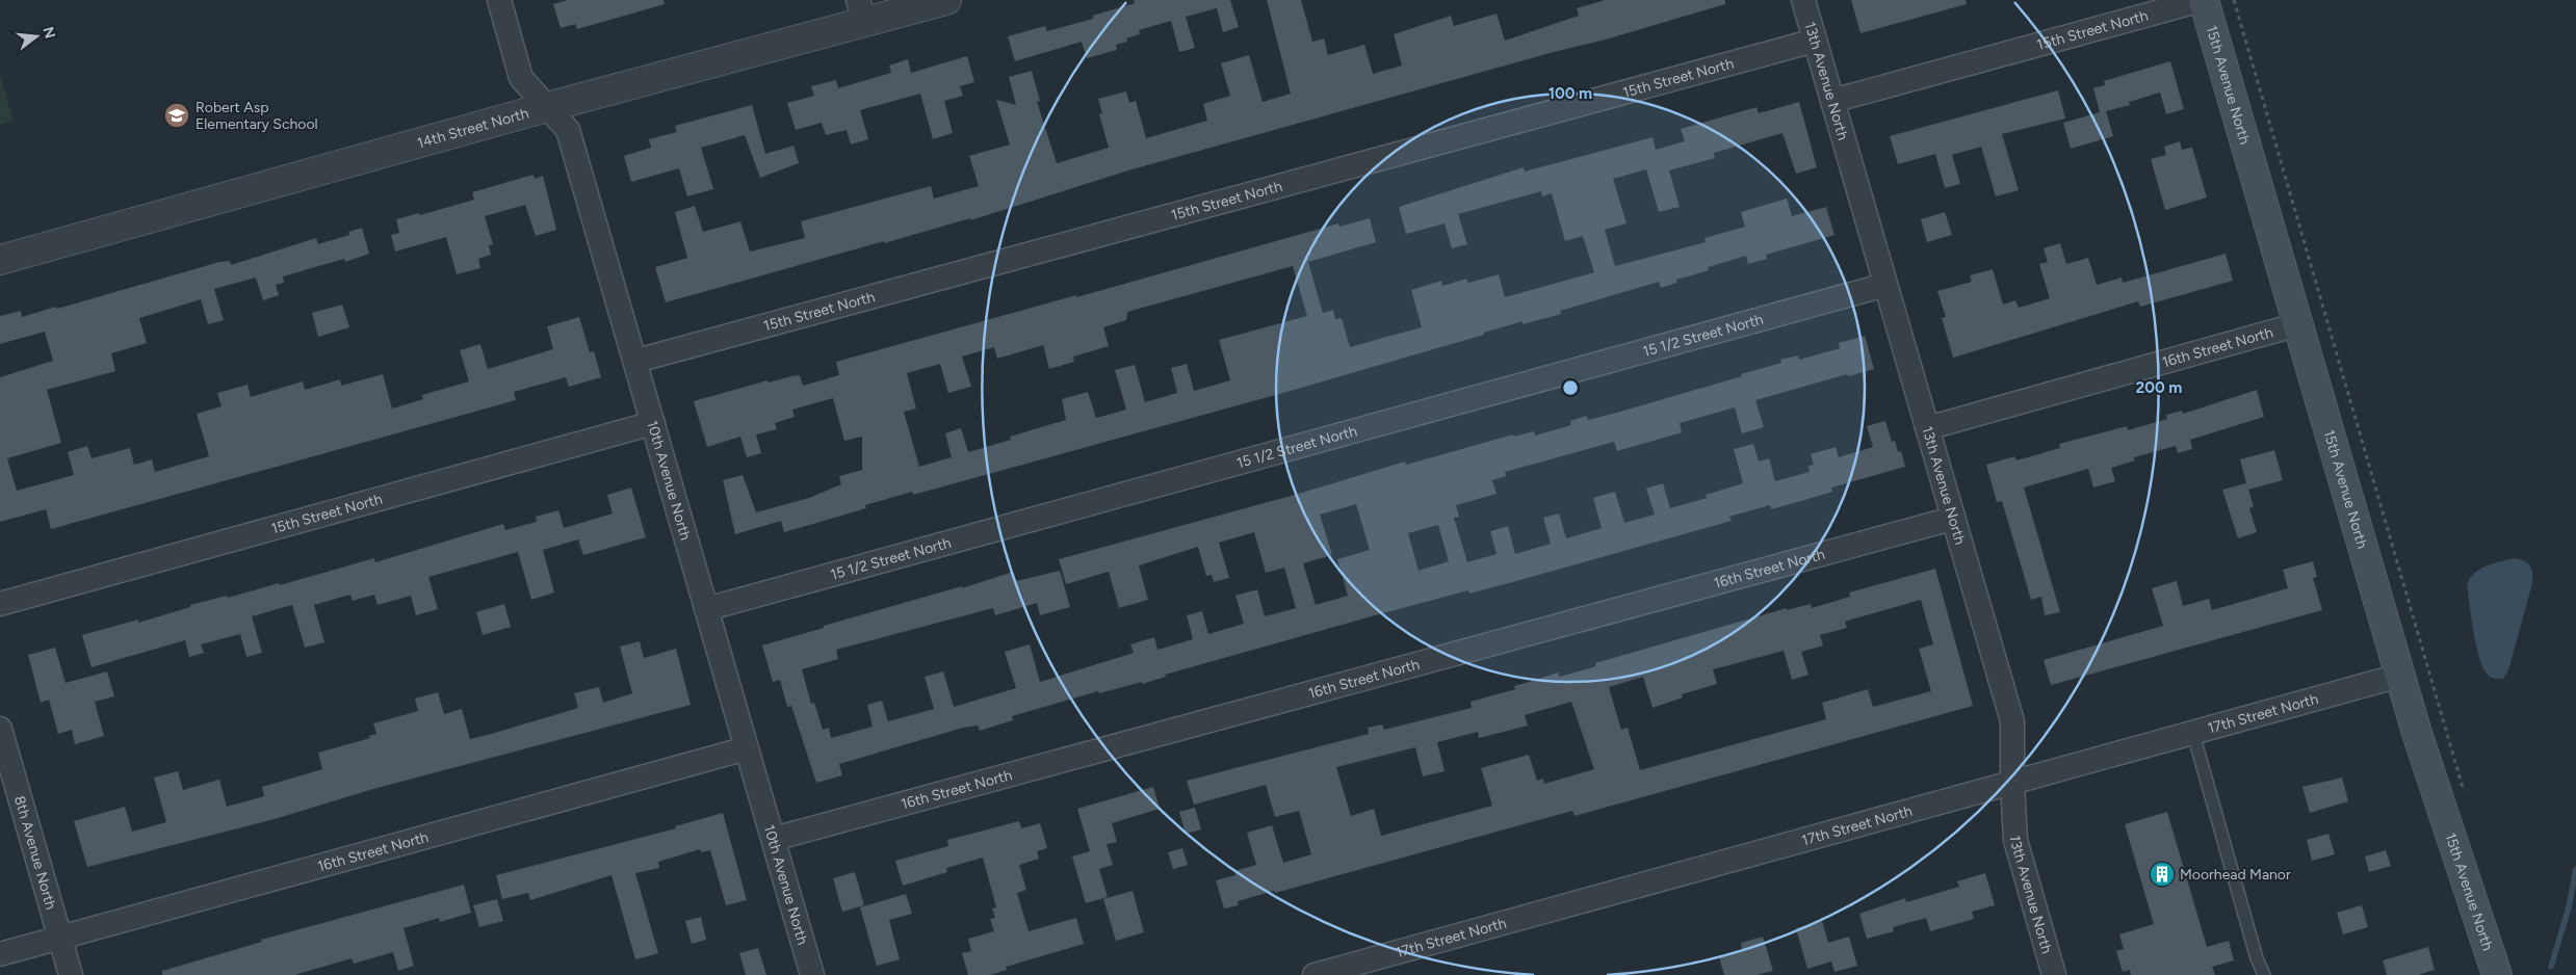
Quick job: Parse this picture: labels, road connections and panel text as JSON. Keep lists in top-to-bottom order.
{
  "streets": {
    "main road": ["15th Avenue North"],
    "street": [
      "15th Street North",
      "13th Avenue North",
      "14th Street North",
      "15 1/2 Street North",
      "16th Street North",
      "10th Avenue North",
      "17th Street North",
      "8th Avenue North"
    ]
  },
  "crossings": [
    ["15th Street North", "13th Avenue North"],
    ["15th Street North", "15th Avenue North"],
    ["15th Street North", "10th Avenue North"],
    ["13th Avenue North", "15 1/2 Street North"],
    ["13th Avenue North", "16th Street North"],
    ["13th Avenue North", "17th Street North"],
    ["15th Avenue North", "16th Street North"],
    ["15th Avenue North", "17th Street North"],
    ["14th Street North", "10th Avenue North"],
    ["15 1/2 Street North", "10th Avenue North"],
    ["16th Street North", "10th Avenue North"],
    ["16th Street North", "8th Avenue North"]
  ],
  "places": {
    "school or university": ["Robert Asp Elementary School"],
    "building": ["Moorhead Manor"]
  },
  "north": "right",
  "rings": ["100 m", "200 m"]
}
